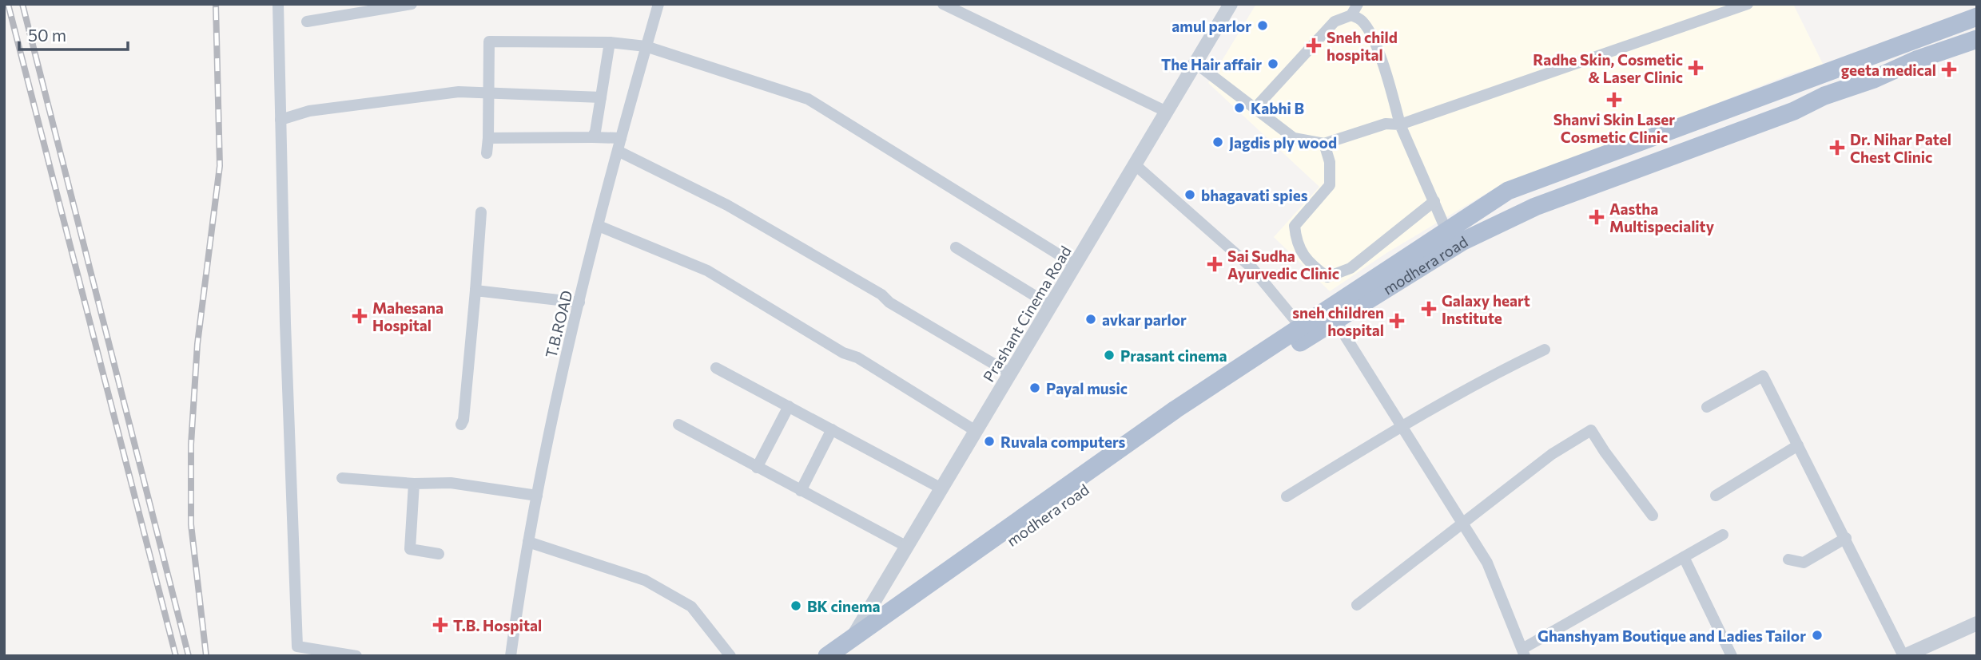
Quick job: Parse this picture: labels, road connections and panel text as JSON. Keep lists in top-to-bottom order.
{
  "streets": {
    "main road": ["modhera road"],
    "street": ["Prashant Cinema Road", "T.B.ROAD"]
  },
  "crossings": [
    ["modhera road", "Prashant Cinema Road"]
  ],
  "places": {
    "other": [
      "amul parlor",
      "The Hair affair",
      "Kabhi B",
      "Jagdis ply wood",
      "bhagavati spies",
      "avkar parlor",
      "Prasant cinema",
      "Payal music",
      "Ruvala computers",
      "BK cinema",
      "Ghanshyam Boutique and Ladies Tailor"
    ],
    "health": [
      "Sneh child hospital",
      "Radhe Skin, Cosmetic & Laser Clinic",
      "geeta medical",
      "Shanvi Skin Laser Cosmetic Clinic",
      "Dr. Nihar Patel Chest Clinic",
      "Aastha Multispeciality",
      "Sai Sudha Ayurvedic Clinic",
      "Galaxy heart Institute",
      "Mahesana Hospital",
      "sneh children hospital",
      "T.B. Hospital"
    ]
  },
  "scale_bar": "50 m"
}
